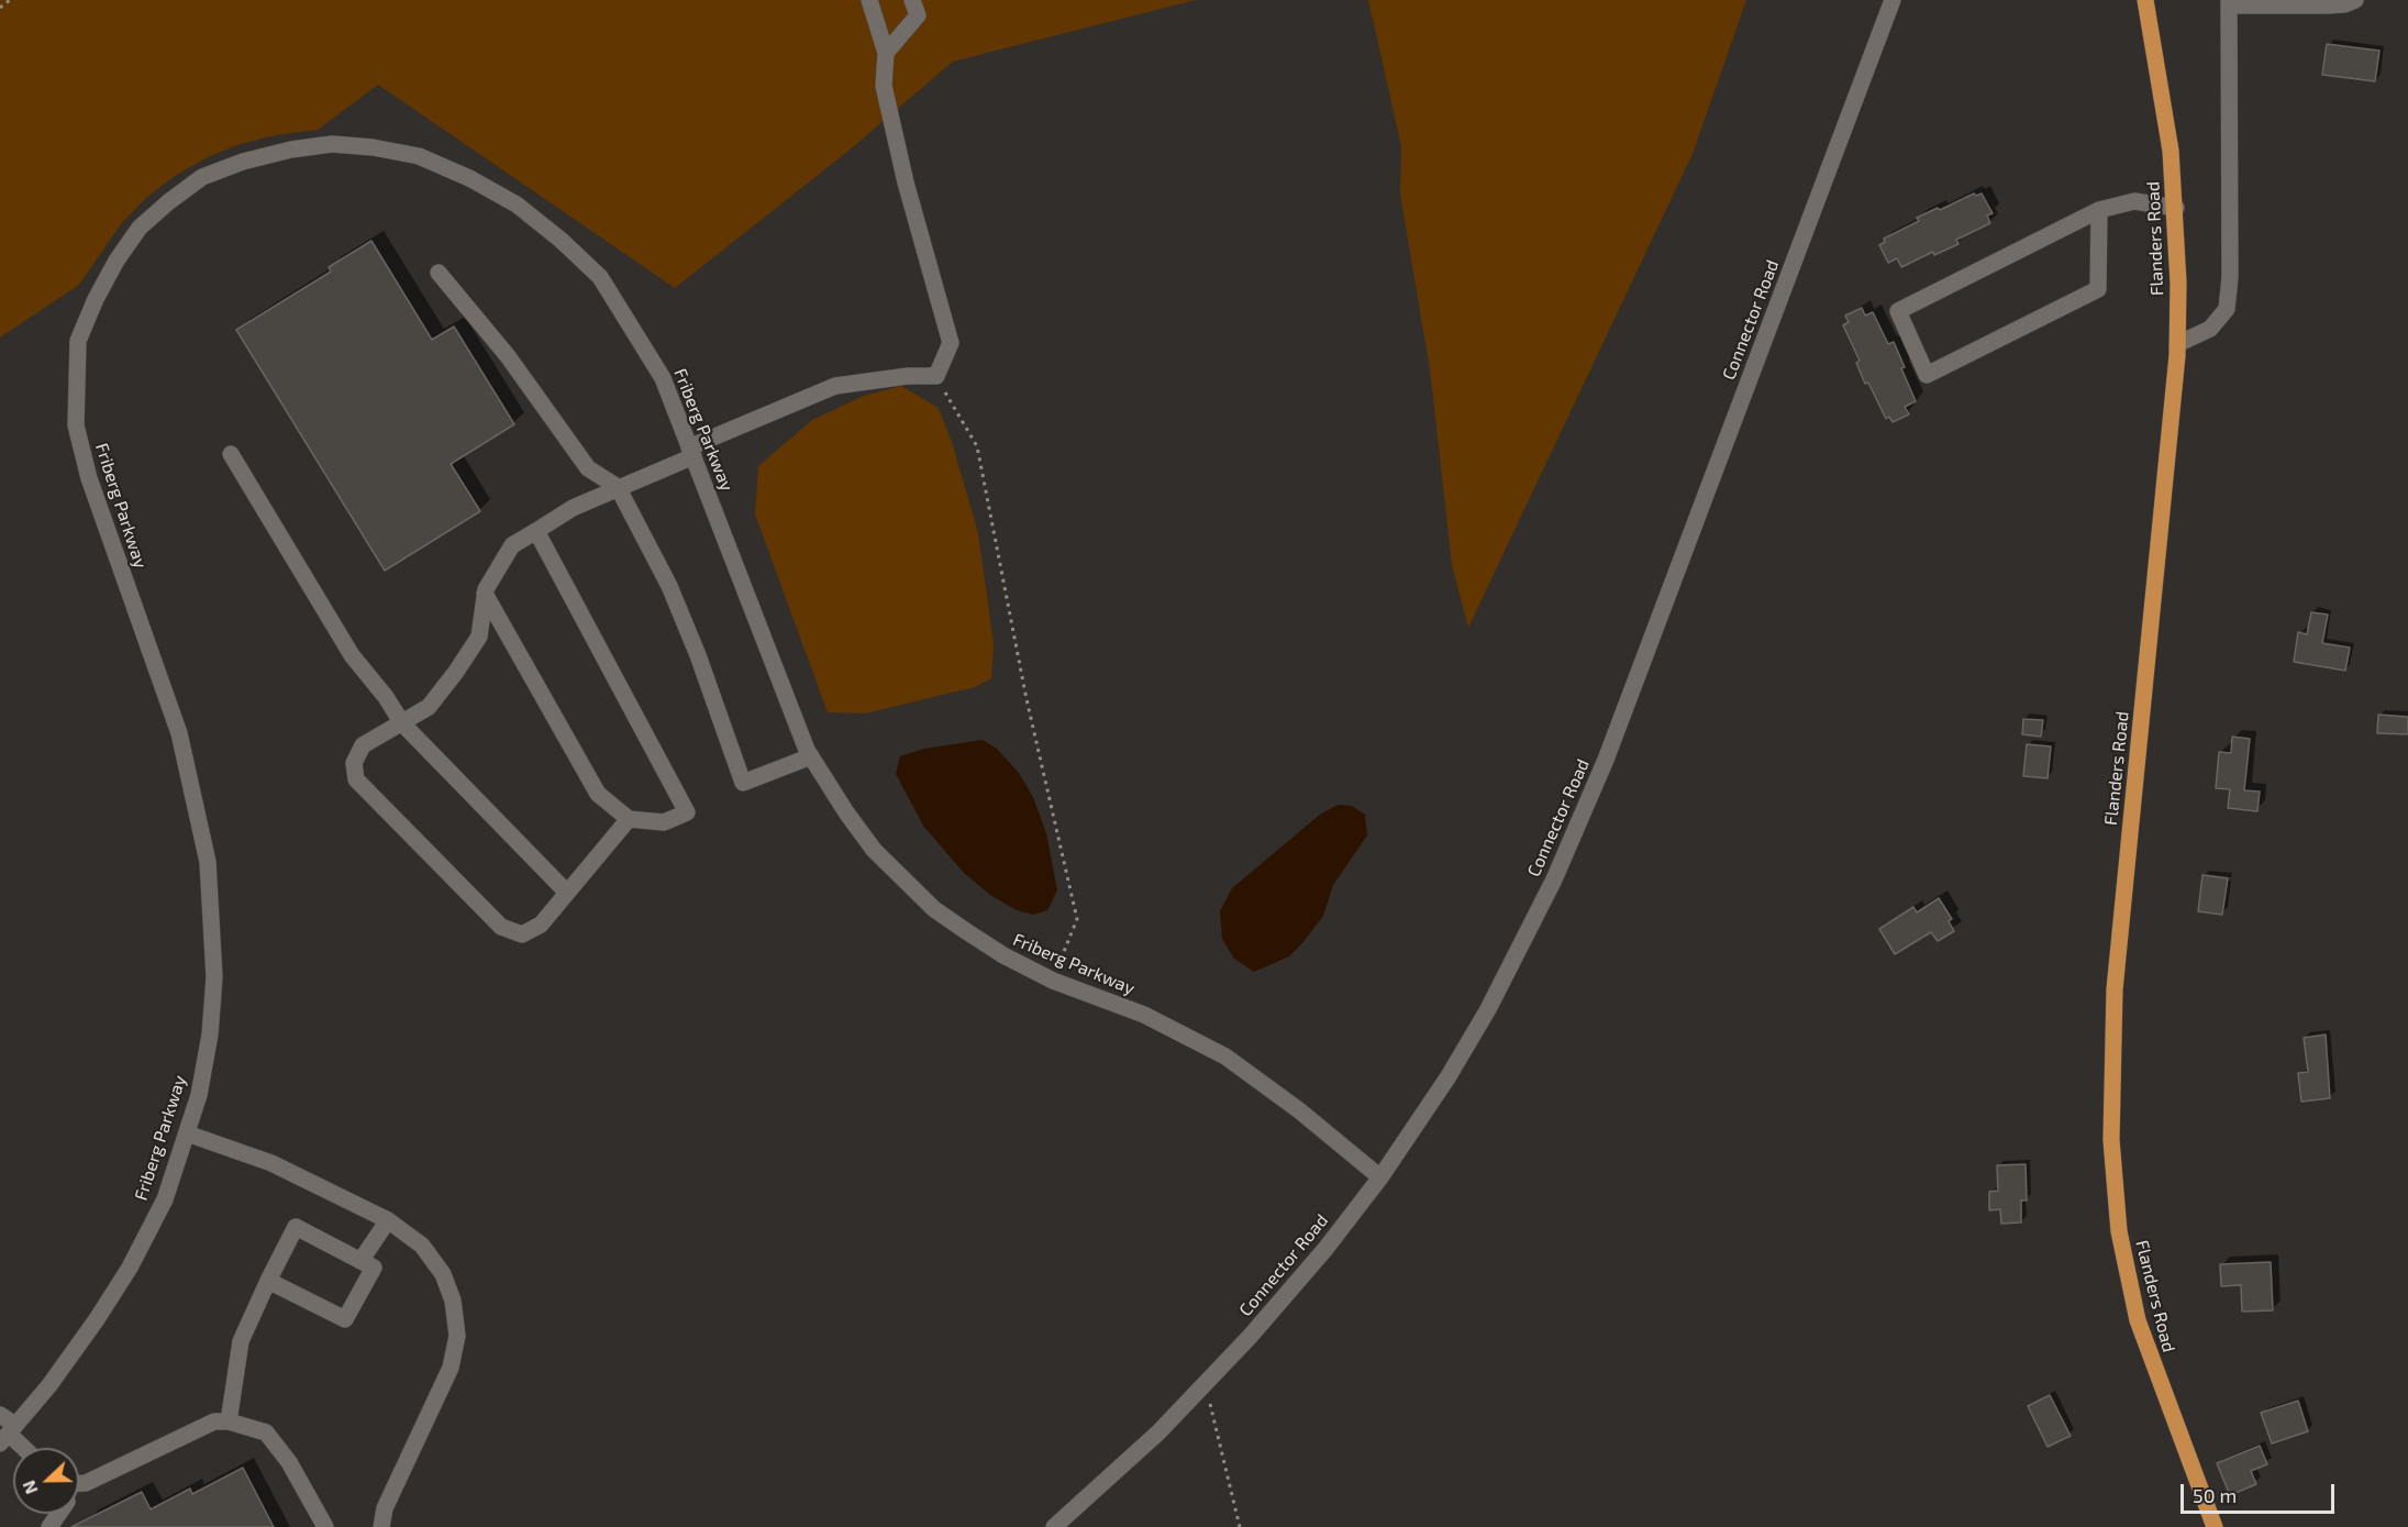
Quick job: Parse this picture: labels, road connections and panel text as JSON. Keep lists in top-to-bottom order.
{
  "streets": {
    "main road": ["Flanders Road"],
    "street": ["Connector Road", "Friberg Parkway"]
  },
  "crossings": [
    ["Connector Road", "Friberg Parkway"]
  ],
  "scale_bar": "50 m",
  "north": "left"
}
